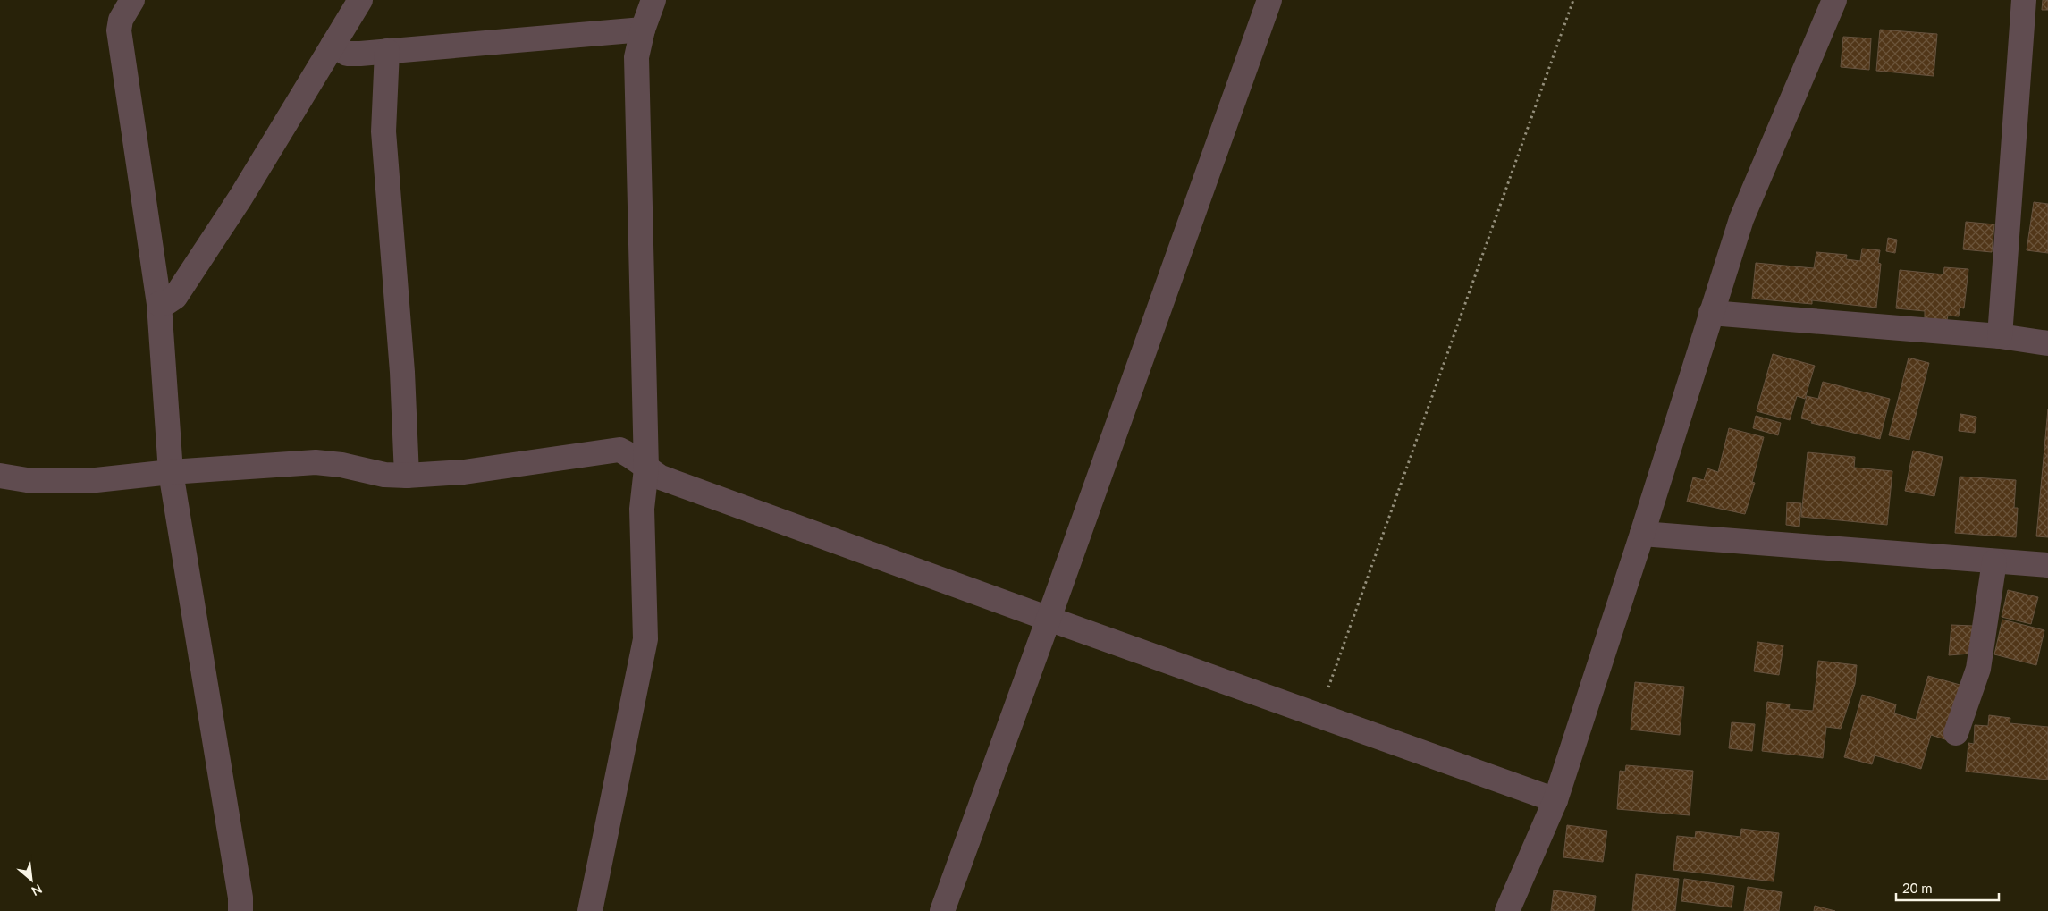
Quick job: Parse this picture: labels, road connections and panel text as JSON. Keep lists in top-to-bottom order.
{
  "scale_bar": "20 m",
  "north": "bottom right"
}
